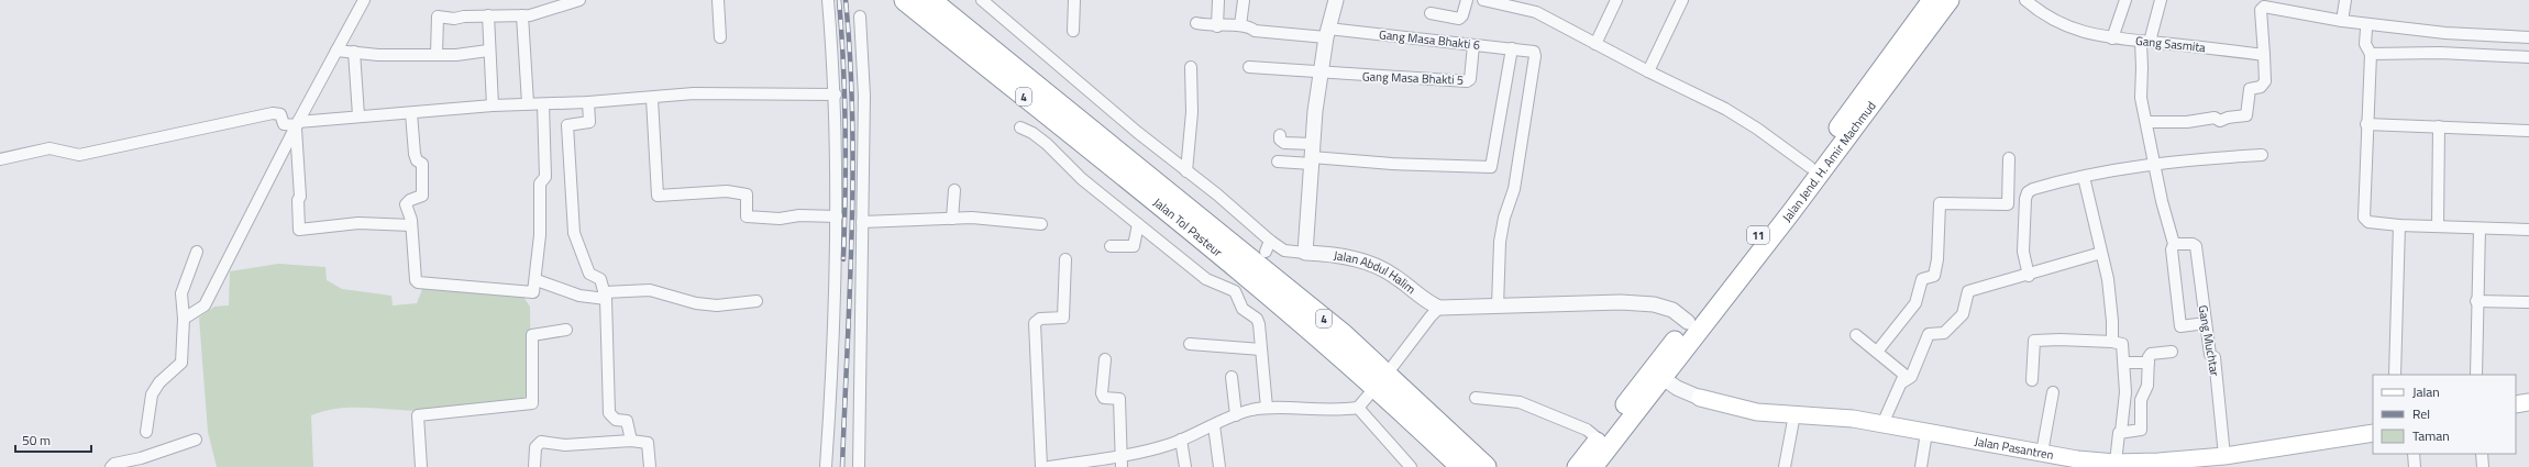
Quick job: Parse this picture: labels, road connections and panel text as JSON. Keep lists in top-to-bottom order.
{
  "streets": {
    "highway": [
      "4",
      "Jalan Jend. H. Amir Machmud",
      "Jalan Tol Pasteur",
      "11"
    ],
    "main road": ["Jalan Pasantren"],
    "street": [
      "Gang Masa Bhakti 6",
      "Gang Sasmita",
      "Gang Masa Bhakti 5",
      "Jalan Abdul Halim",
      "Gang Muchtar"
    ]
  },
  "crossings": [
    ["Gang Masa Bhakti 6", "Gang Masa Bhakti 5"],
    ["Jalan Jend. H. Amir Machmud", "Jalan Pasantren"],
    ["Gang Muchtar", "Jalan Pasantren"]
  ],
  "legend": ["Jalan", "Rel", "Taman"],
  "scale_bar": "50 m"
}
